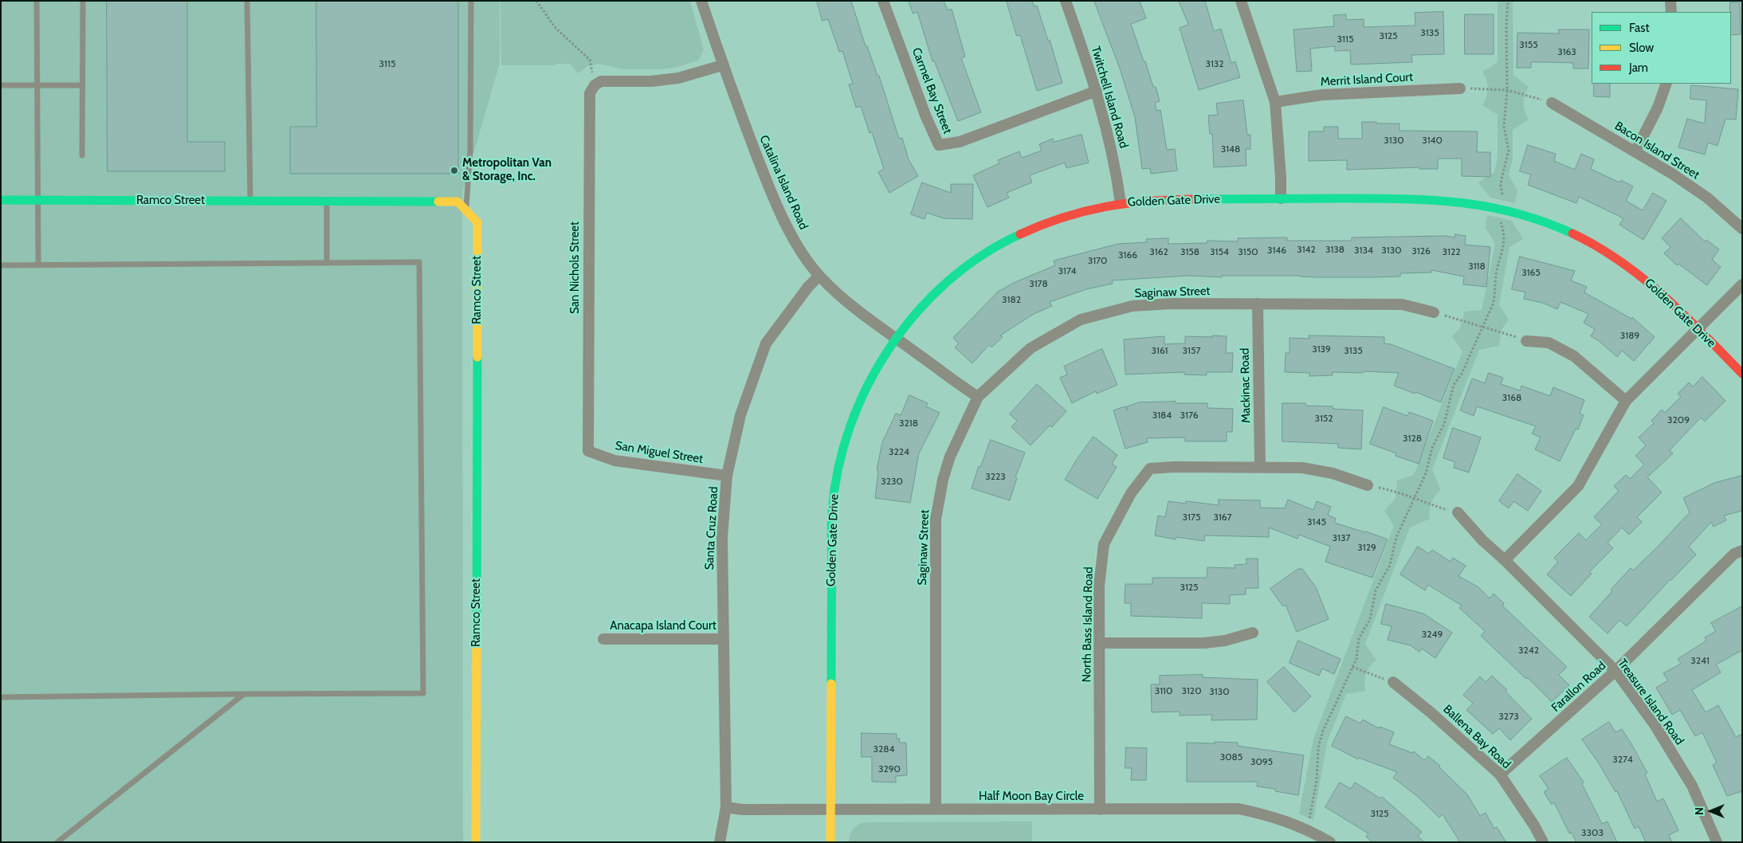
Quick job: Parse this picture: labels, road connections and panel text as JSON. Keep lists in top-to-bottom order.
{
  "streets": {
    "street": [
      "Merrit Island Court",
      "Carmel Bay Street",
      "Twitchell Island Road",
      "Bacon Island Street",
      "Catalina Island Road",
      "Ramco Street",
      "Golden Gate Drive",
      "San Nichols Street",
      "Saginaw Street",
      "Mackinac Road",
      "San Miguel Street",
      "Santa Cruz Road",
      "North Bass Island Road",
      "Anacapa Island Court",
      "Farallon Road",
      "Treasure Island Road",
      "Ballena Bay Road",
      "Half Moon Bay Circle"
    ]
  },
  "crossings": [
    ["Carmel Bay Street", "Twitchell Island Road"],
    ["Twitchell Island Road", "Golden Gate Drive"],
    ["Catalina Island Road", "Golden Gate Drive"],
    ["Catalina Island Road", "Saginaw Street"],
    ["Catalina Island Road", "Santa Cruz Road"],
    ["Golden Gate Drive", "Half Moon Bay Circle"],
    ["San Nichols Street", "San Miguel Street"],
    ["Saginaw Street", "Mackinac Road"],
    ["Saginaw Street", "Half Moon Bay Circle"],
    ["Mackinac Road", "North Bass Island Road"],
    ["San Miguel Street", "Santa Cruz Road"],
    ["Santa Cruz Road", "Anacapa Island Court"],
    ["Santa Cruz Road", "Half Moon Bay Circle"],
    ["North Bass Island Road", "Half Moon Bay Circle"],
    ["Farallon Road", "Treasure Island Road"],
    ["Farallon Road", "Ballena Bay Road"]
  ],
  "places": ["Metropolitan Van & Storage, Inc."],
  "house_numbers": [
    "3135",
    "3125",
    "3115",
    "3155",
    "3163",
    "3115",
    "3132",
    "3130",
    "3140",
    "3148",
    "3142",
    "3138",
    "3146",
    "3134",
    "3130",
    "3126",
    "3162",
    "3158",
    "3154",
    "3150",
    "3122",
    "3166",
    "3170",
    "3118",
    "3174",
    "3165",
    "3178",
    "3182",
    "3189",
    "3139",
    "3161",
    "3157",
    "3135",
    "3168",
    "3184",
    "3176",
    "3152",
    "3209",
    "3218",
    "3128",
    "3224",
    "3223",
    "3230",
    "3175",
    "3167",
    "3145",
    "3137",
    "3129",
    "3125",
    "3249",
    "3242",
    "3241",
    "3110",
    "3120",
    "3130",
    "3273",
    "3284",
    "3085",
    "3274",
    "3095",
    "3290",
    "3125",
    "3303"
  ],
  "legend": ["Fast", "Slow", "Jam"],
  "north": "left"
}
